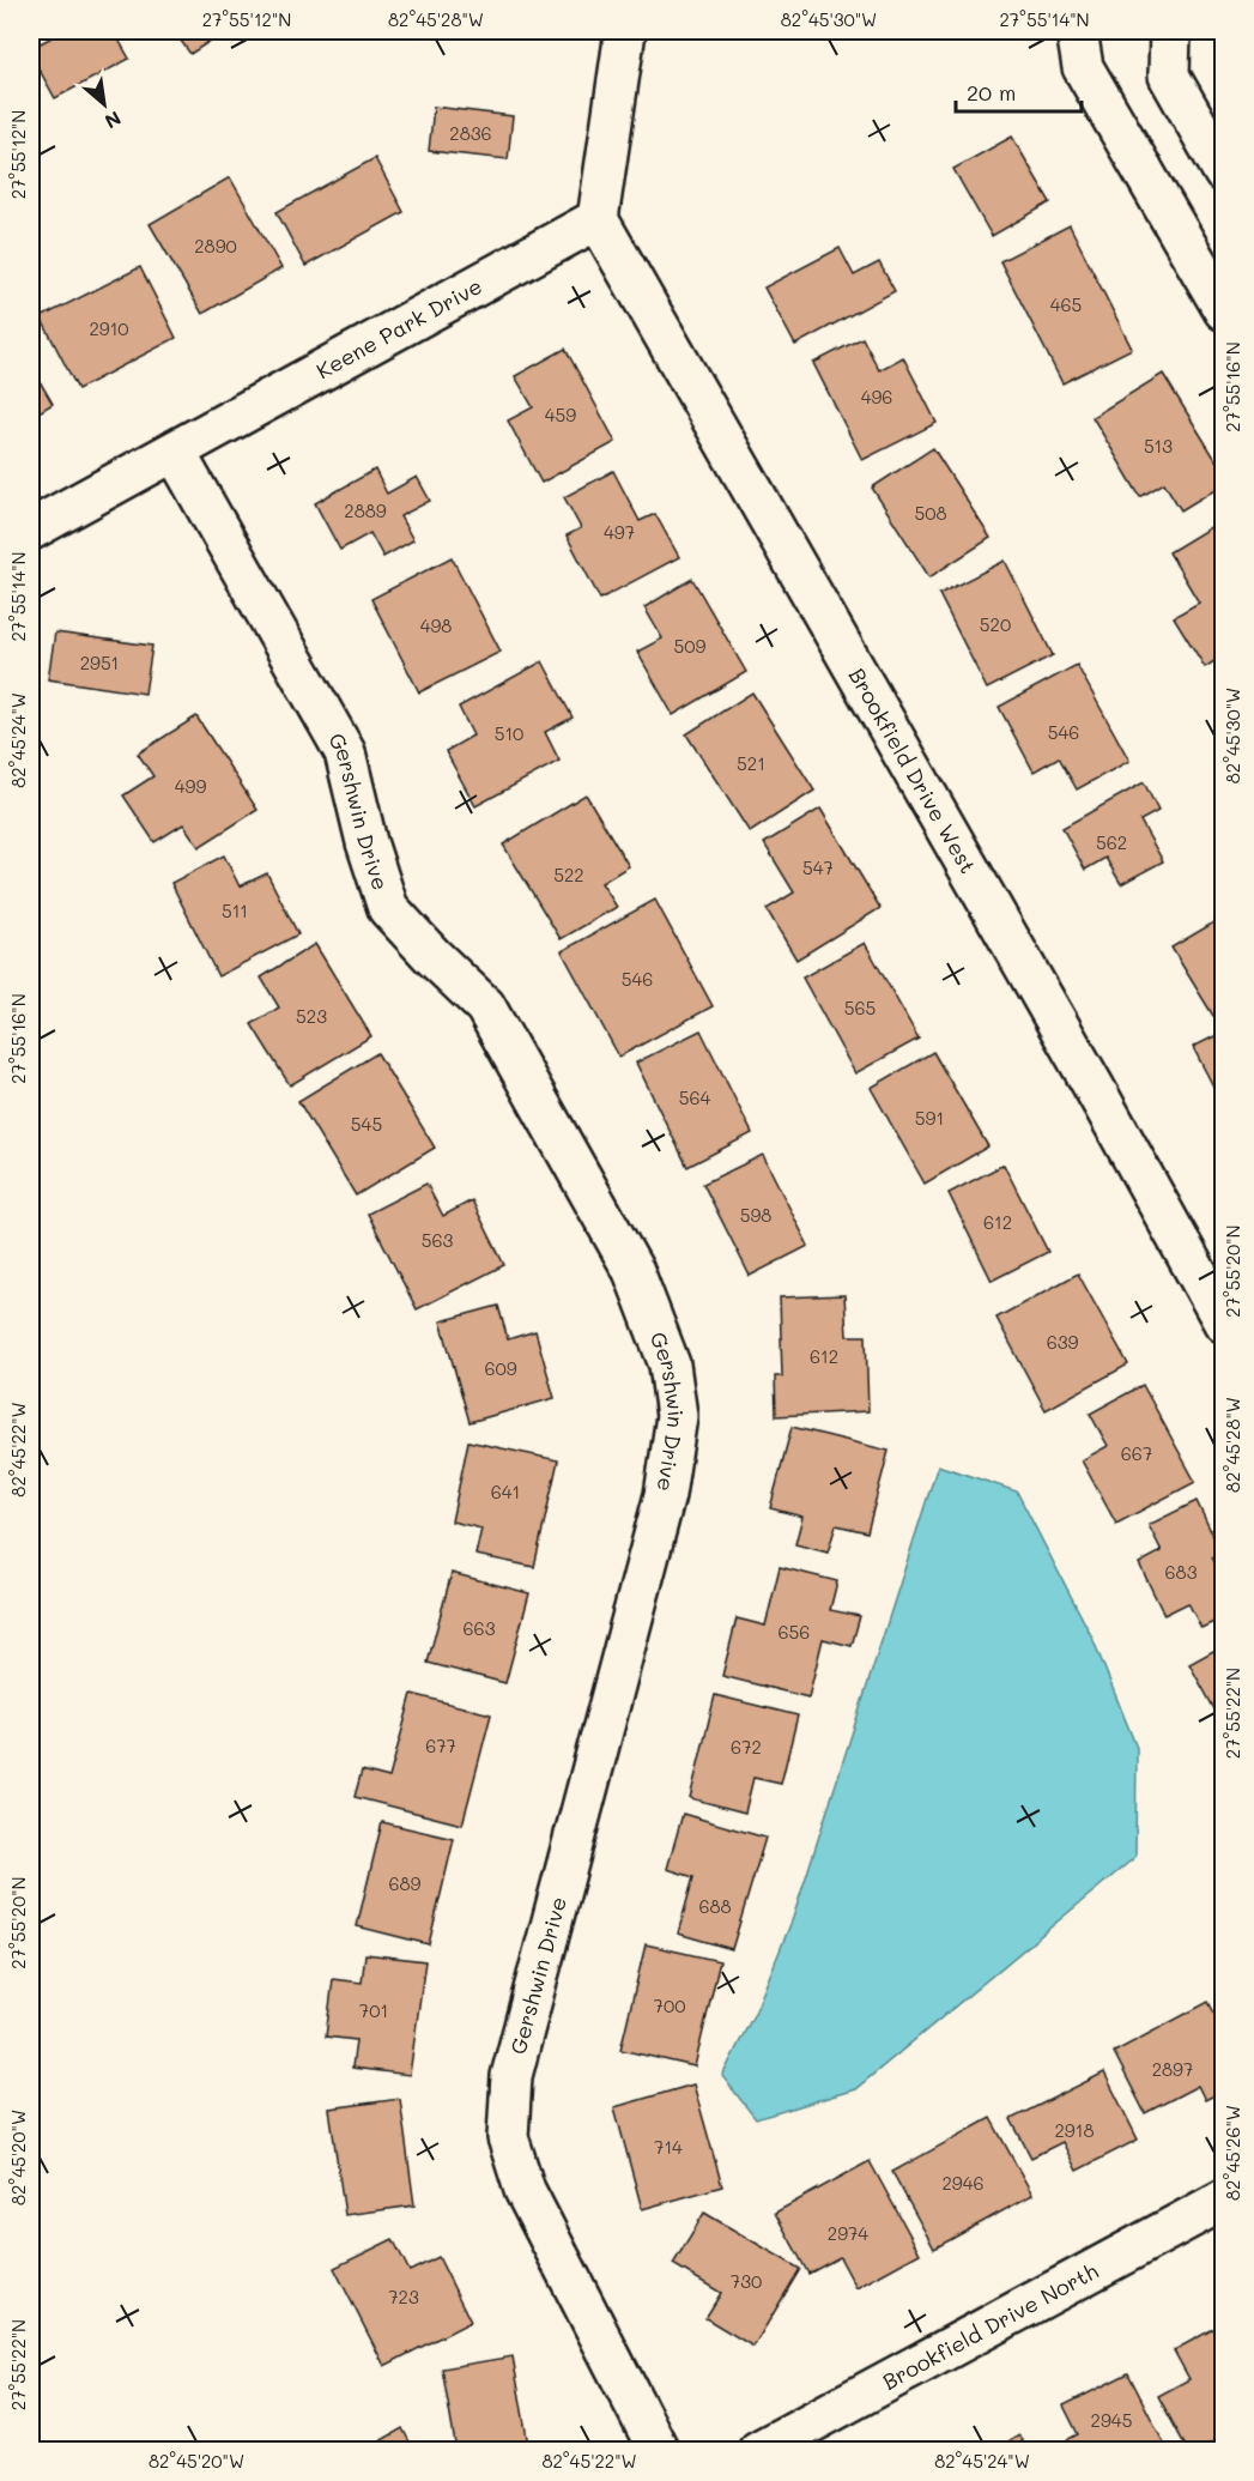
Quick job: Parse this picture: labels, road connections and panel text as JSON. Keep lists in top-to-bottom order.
{
  "streets": {
    "street": [
      "Keene Park Drive",
      "Brookfield Drive West",
      "Gershwin Drive",
      "Brookfield Drive North"
    ]
  },
  "crossings": [
    ["Keene Park Drive", "Brookfield Drive West"],
    ["Keene Park Drive", "Gershwin Drive"]
  ],
  "house_numbers": [
    "2836",
    "2890",
    "465",
    "2910",
    "496",
    "459",
    "513",
    "2889",
    "508",
    "497",
    "520",
    "498",
    "509",
    "2951",
    "546",
    "510",
    "521",
    "499",
    "562",
    "547",
    "522",
    "511",
    "546",
    "565",
    "523",
    "564",
    "591",
    "545",
    "598",
    "612",
    "563",
    "639",
    "612",
    "609",
    "667",
    "641",
    "683",
    "663",
    "656",
    "677",
    "672",
    "689",
    "688",
    "700",
    "701",
    "2897",
    "2918",
    "714",
    "2946",
    "2974",
    "730",
    "723",
    "2945"
  ],
  "scale_bar": "20 m",
  "north": "bottom right",
  "coordinates": [
    "27°55'12\"N",
    "82°45'28\"W",
    "82°45'30\"W",
    "27°55'14\"N",
    "27°55'16\"N",
    "82°45'24\"W",
    "27°55'20\"N",
    "82°45'22\"W",
    "27°55'22\"N",
    "82°45'26\"W",
    "82°45'20\"W"
  ]
}
